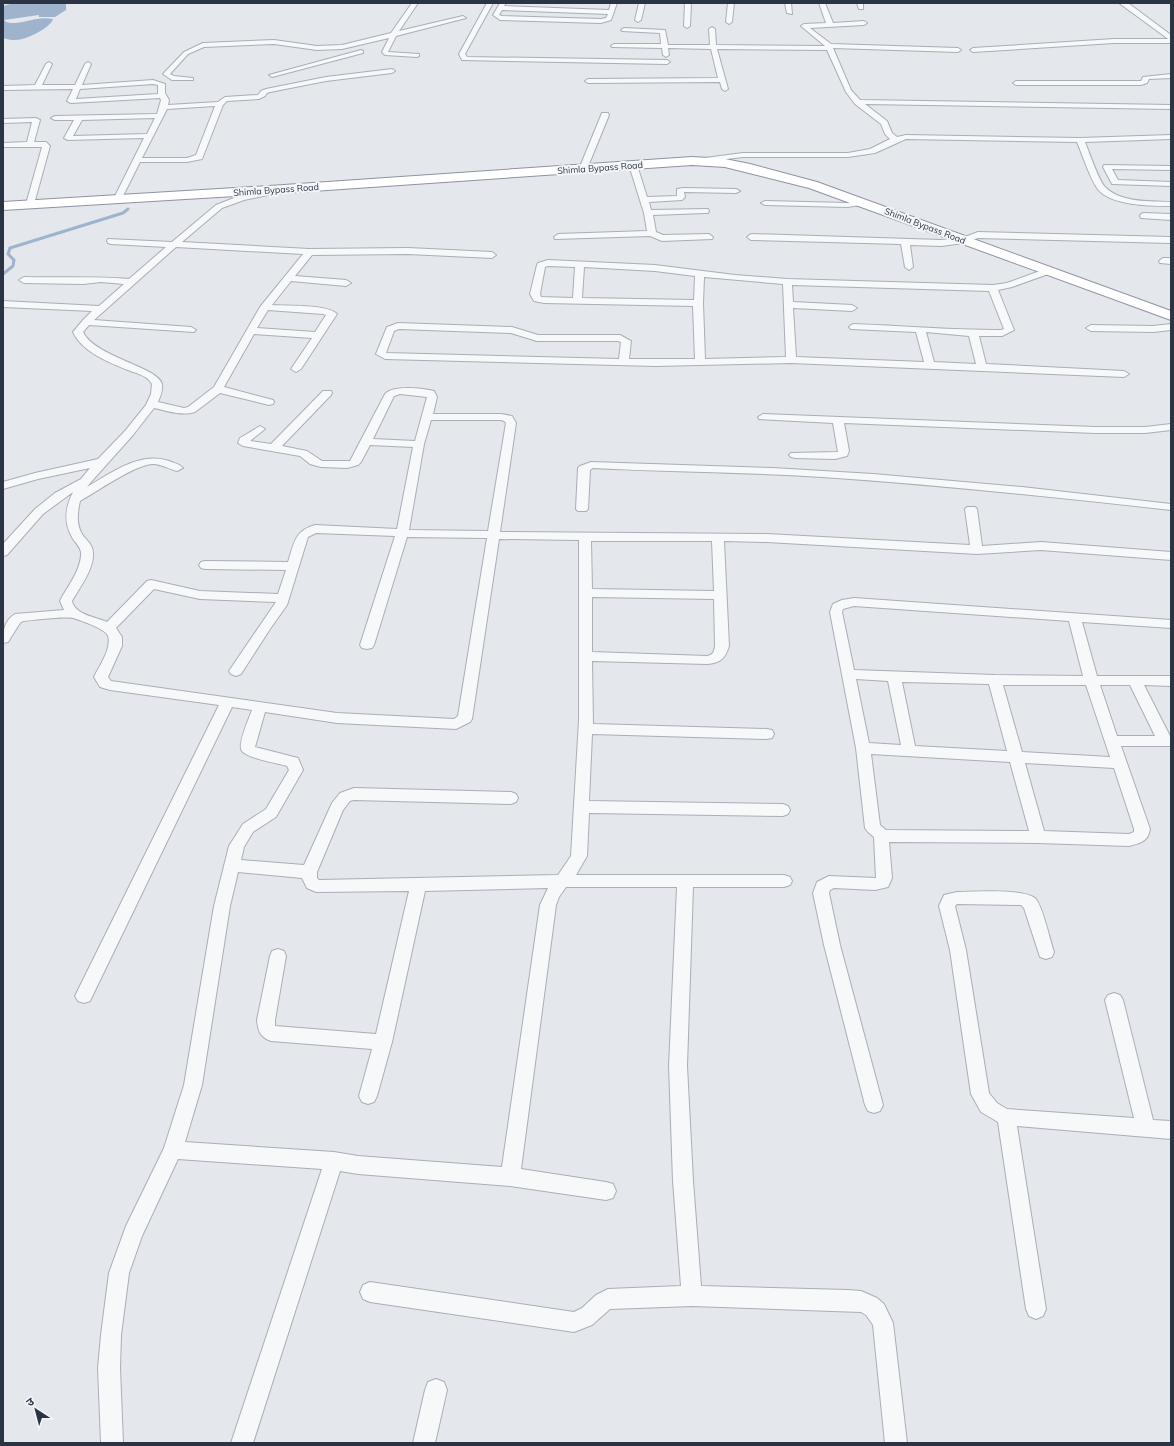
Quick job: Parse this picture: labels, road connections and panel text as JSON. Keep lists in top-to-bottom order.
{
  "streets": {
    "highway": ["Shimla Bypass Road"]
  },
  "north": "top left"
}
